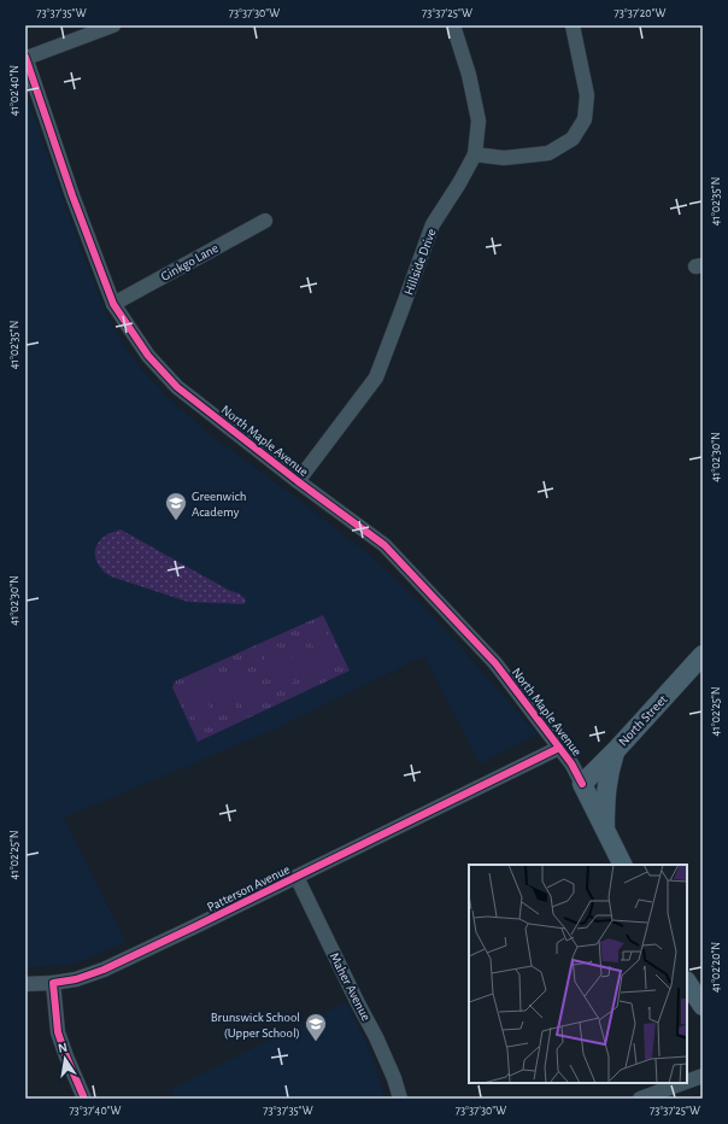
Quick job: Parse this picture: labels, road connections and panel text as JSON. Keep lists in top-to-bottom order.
{
  "streets": {
    "main road": ["North Street"],
    "street": [
      "Ginkgo Lane",
      "Hillside Drive",
      "North Maple Avenue",
      "Patterson Avenue",
      "Maher Avenue"
    ]
  },
  "crossings": [
    ["Ginkgo Lane", "North Maple Avenue"],
    ["Hillside Drive", "North Maple Avenue"],
    ["North Maple Avenue", "North Street"],
    ["North Maple Avenue", "Patterson Avenue"],
    ["Patterson Avenue", "Maher Avenue"]
  ],
  "places": {
    "school or university": ["Greenwich Academy", "Brunswick School (Upper School)"]
  },
  "north": "top",
  "coordinates": [
    "73°37'35\"W",
    "73°37'30\"W",
    "73°37'25\"W",
    "73°37'20\"W",
    "41°02'40\"N",
    "41°02'35\"N",
    "41°02'30\"N",
    "41°02'25\"N",
    "41°02'20\"N",
    "73°37'40\"W"
  ]
}
